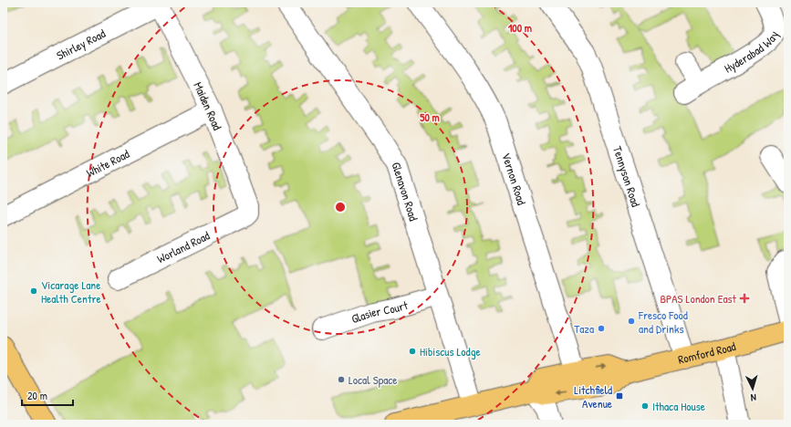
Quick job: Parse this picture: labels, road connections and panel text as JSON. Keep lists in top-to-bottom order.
{
  "streets": {
    "main road": ["Romford Road"],
    "street": [
      "Shirley Road",
      "Hyderabad Way",
      "Maiden Road",
      "White Road",
      "Tennyson Road",
      "Vernon Road",
      "Glenavon Road",
      "Worland Road",
      "Glasier Court"
    ]
  },
  "crossings": [
    ["Shirley Road", "Maiden Road"],
    ["Maiden Road", "White Road"],
    ["Maiden Road", "Worland Road"],
    ["Tennyson Road", "Romford Road"],
    ["Glenavon Road", "Glasier Court"],
    ["Glenavon Road", "Romford Road"]
  ],
  "places": {
    "other": [
      "Vicarage Lane Health Centre",
      "Fresco Food and Drinks",
      "Taza",
      "Hibiscus Lodge",
      "Local Space",
      "Ithaca House"
    ],
    "health": ["BPAS London East"],
    "transit": ["Litchfield Avenue"]
  },
  "scale_bar": "20 m",
  "north": "bottom",
  "rings": ["100 m", "50 m"]
}
